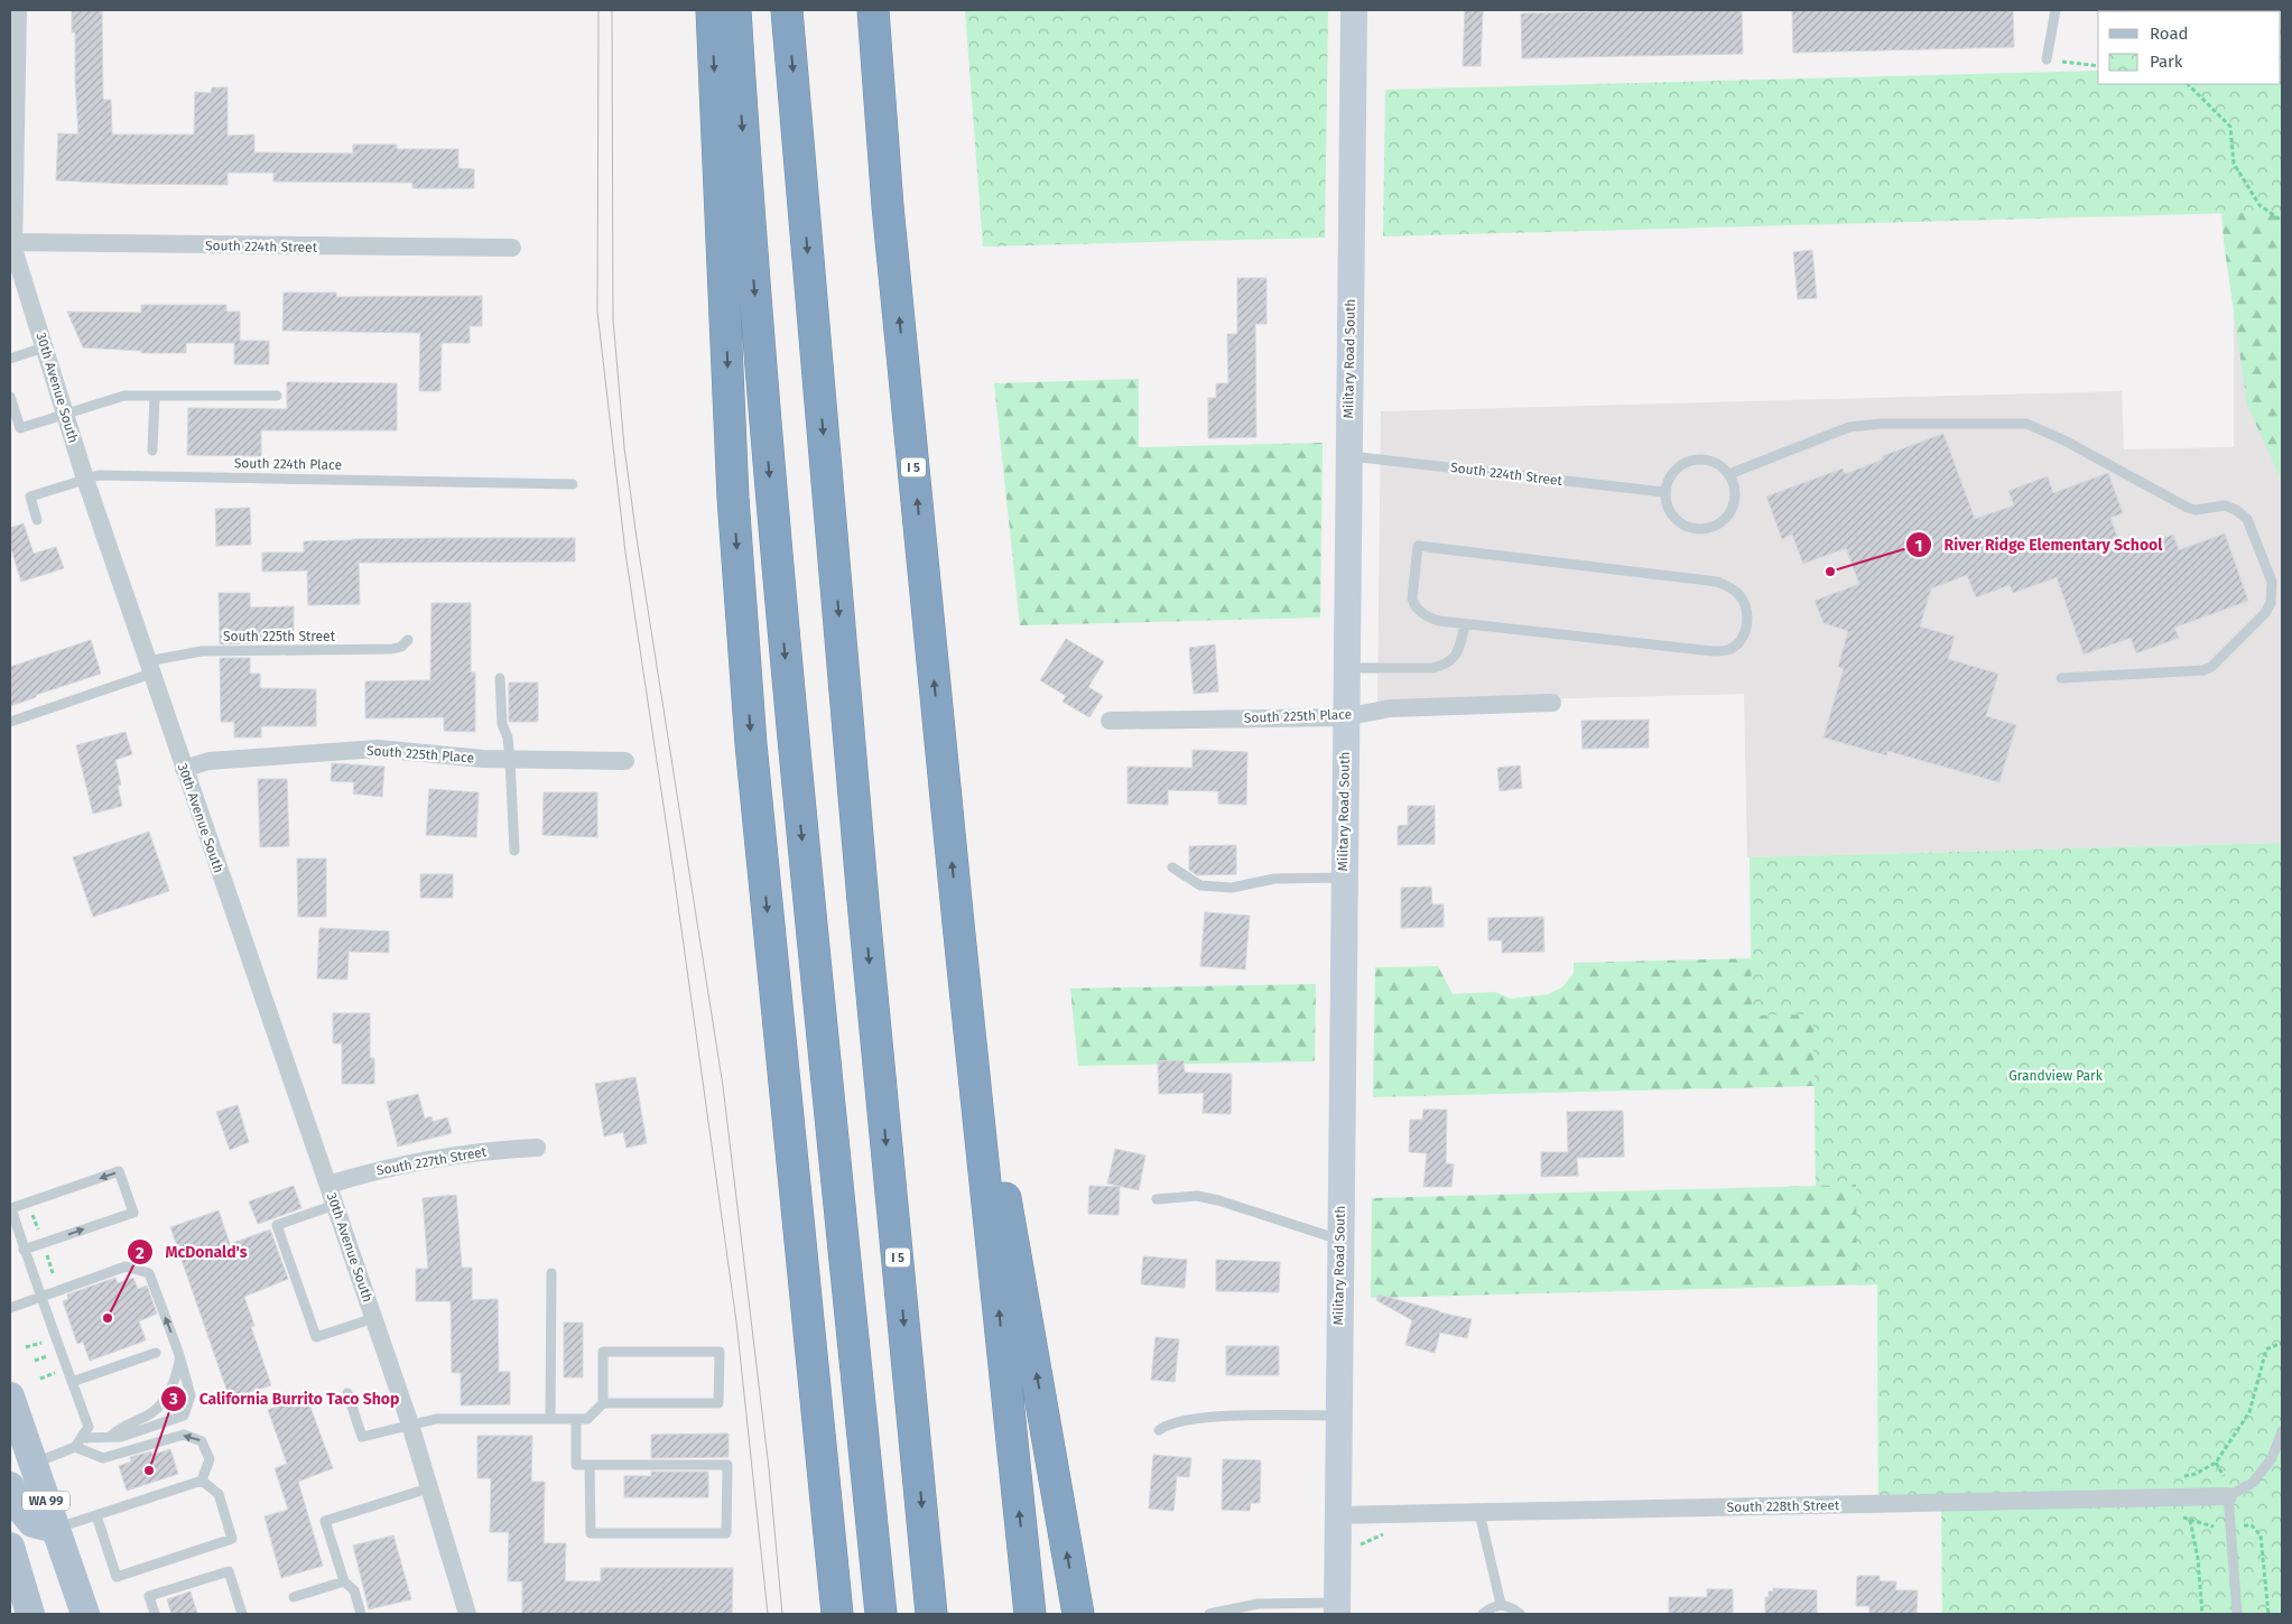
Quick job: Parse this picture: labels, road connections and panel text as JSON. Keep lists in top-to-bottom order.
{
  "streets": {
    "highway": ["I 5"],
    "main road": ["Military Road South", "WA 99"],
    "street": [
      "South 224th Street",
      "30th Avenue South",
      "South 225th Place",
      "South 227th Street",
      "South 228th Street"
    ],
    "lane": ["South 224th Place", "South 225th Street"]
  },
  "crossings": [
    ["South 224th Street", "Military Road South"],
    ["South 224th Street", "30th Avenue South"],
    ["Military Road South", "South 225th Place"],
    ["Military Road South", "South 228th Street"],
    ["30th Avenue South", "South 224th Place"],
    ["30th Avenue South", "South 225th Street"],
    ["30th Avenue South", "South 225th Place"],
    ["30th Avenue South", "South 227th Street"]
  ],
  "parks": ["Grandview Park"],
  "places": ["River Ridge Elementary School", "McDonald's", "California Burrito Taco Shop"],
  "legend": ["Road", "Park"]
}
